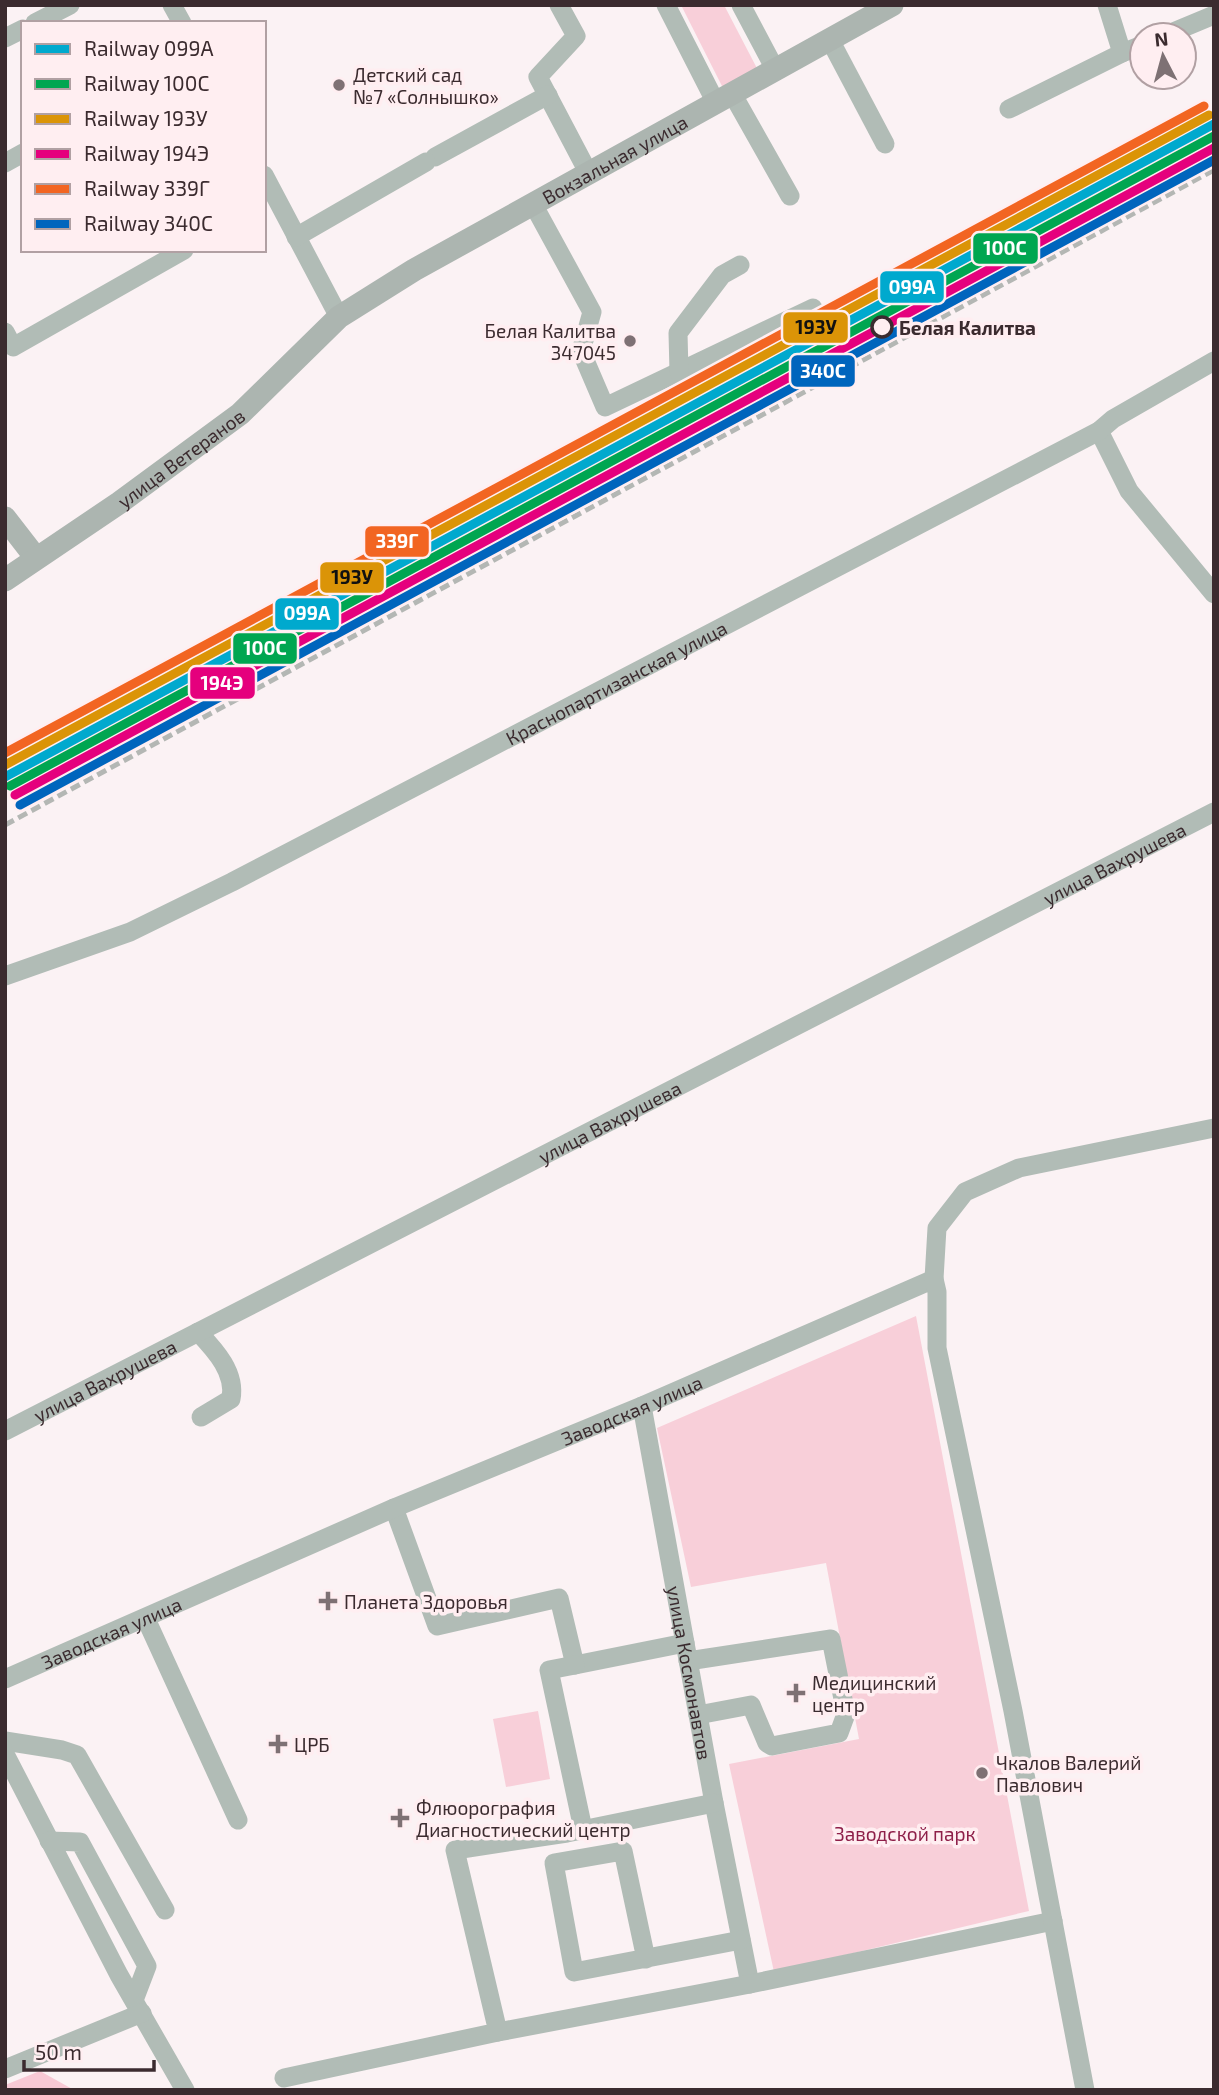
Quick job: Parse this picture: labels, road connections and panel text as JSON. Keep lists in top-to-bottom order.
{
  "streets": {
    "main road": ["Вокзальная улица", "улица Ветеранов"],
    "street": [
      "Краснопартизанская улица",
      "улица Вахрушева",
      "Заводская улица",
      "улица Космонавтов"
    ]
  },
  "crossings": [
    ["Вокзальная улица", "улица Ветеранов"],
    ["Заводская улица", "улица Космонавтов"]
  ],
  "parks": ["Заводской парк"],
  "places": {
    "other": [
      "Детский сад №7 «Солнышко»",
      "Белая Калитва",
      "Белая Калитва 347045",
      "Чкалов Валерий Павлович"
    ],
    "health": [
      "Планета Здоровья",
      "Медицинский центр",
      "ЦРБ",
      "Флюорография Диагностический центр"
    ]
  },
  "lines": [
    "rail line 339Г",
    "rail line 193У",
    "rail line 099А",
    "rail line 100C",
    "rail line 194Э",
    "rail line 340С"
  ],
  "legend": [
    "Railway 099А",
    "Railway 100C",
    "Railway 193У",
    "Railway 194Э",
    "Railway 339Г",
    "Railway 340С"
  ],
  "scale_bar": "50 m",
  "north": "top"
}
